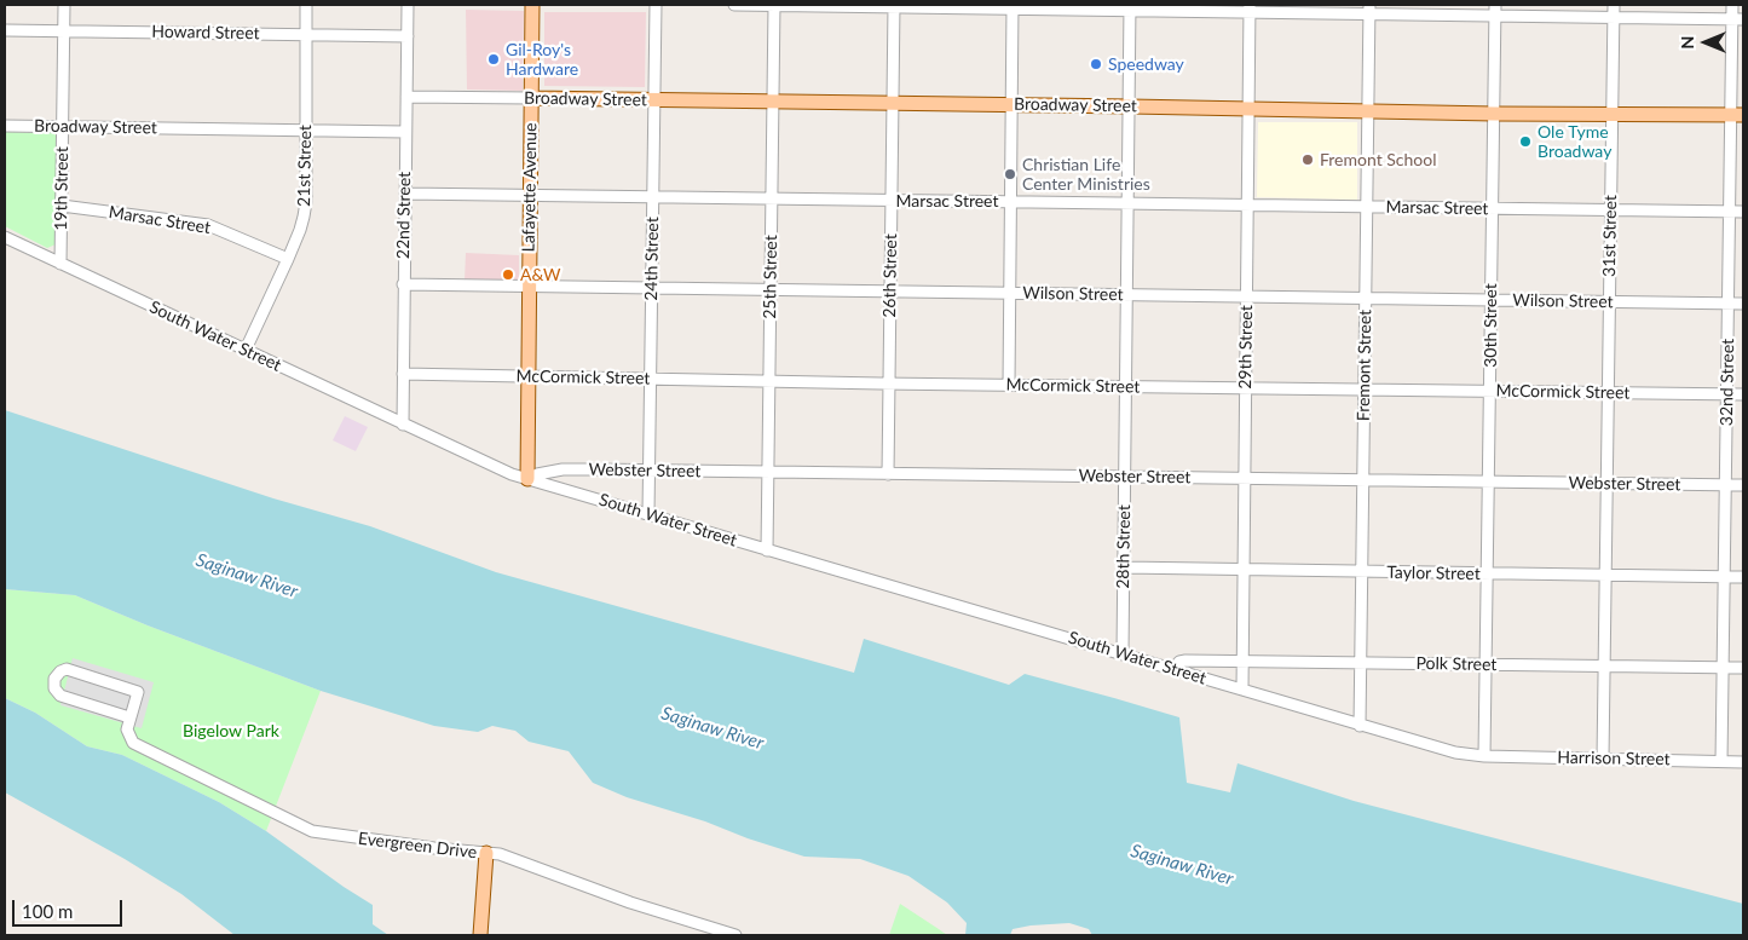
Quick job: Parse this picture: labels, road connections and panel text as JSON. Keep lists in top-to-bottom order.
{
  "streets": {
    "main road": ["Broadway Street", "Lafayette Avenue"],
    "street": [
      "Howard Street",
      "21st Street",
      "19th Street",
      "Marsac Street",
      "22nd Street",
      "31st Street",
      "24th Street",
      "26th Street",
      "25th Street",
      "Wilson Street",
      "30th Street",
      "South Water Street",
      "29th Street",
      "Fremont Street",
      "McCormick Street",
      "32nd Street",
      "Webster Street",
      "28th Street",
      "Taylor Street",
      "Polk Street",
      "Harrison Street",
      "Evergreen Drive"
    ]
  },
  "crossings": [
    ["Howard Street", "21st Street"],
    ["Howard Street", "19th Street"],
    ["Howard Street", "22nd Street"],
    ["Broadway Street", "21st Street"],
    ["Broadway Street", "Lafayette Avenue"],
    ["Broadway Street", "19th Street"],
    ["Broadway Street", "22nd Street"],
    ["Broadway Street", "31st Street"],
    ["Broadway Street", "24th Street"],
    ["Broadway Street", "26th Street"],
    ["Broadway Street", "25th Street"],
    ["Broadway Street", "30th Street"],
    ["Broadway Street", "29th Street"],
    ["Broadway Street", "Fremont Street"],
    ["Broadway Street", "32nd Street"],
    ["Broadway Street", "28th Street"],
    ["21st Street", "Marsac Street"],
    ["21st Street", "South Water Street"],
    ["Lafayette Avenue", "Marsac Street"],
    ["Lafayette Avenue", "Wilson Street"],
    ["Lafayette Avenue", "South Water Street"],
    ["Lafayette Avenue", "McCormick Street"],
    ["Lafayette Avenue", "Webster Street"],
    ["19th Street", "Marsac Street"],
    ["19th Street", "South Water Street"],
    ["Marsac Street", "22nd Street"],
    ["Marsac Street", "31st Street"],
    ["Marsac Street", "24th Street"],
    ["Marsac Street", "26th Street"],
    ["Marsac Street", "25th Street"],
    ["Marsac Street", "30th Street"],
    ["Marsac Street", "29th Street"],
    ["Marsac Street", "Fremont Street"],
    ["Marsac Street", "32nd Street"],
    ["Marsac Street", "28th Street"],
    ["22nd Street", "Wilson Street"],
    ["22nd Street", "South Water Street"],
    ["22nd Street", "McCormick Street"],
    ["31st Street", "Wilson Street"],
    ["31st Street", "McCormick Street"],
    ["31st Street", "Webster Street"],
    ["31st Street", "Taylor Street"],
    ["31st Street", "Polk Street"],
    ["31st Street", "Harrison Street"],
    ["24th Street", "Wilson Street"],
    ["24th Street", "South Water Street"],
    ["24th Street", "McCormick Street"],
    ["24th Street", "Webster Street"],
    ["26th Street", "Wilson Street"],
    ["26th Street", "McCormick Street"],
    ["26th Street", "Webster Street"],
    ["25th Street", "Wilson Street"],
    ["25th Street", "South Water Street"],
    ["25th Street", "McCormick Street"],
    ["25th Street", "Webster Street"],
    ["Wilson Street", "30th Street"],
    ["Wilson Street", "29th Street"],
    ["Wilson Street", "Fremont Street"],
    ["Wilson Street", "32nd Street"],
    ["Wilson Street", "28th Street"],
    ["30th Street", "McCormick Street"],
    ["30th Street", "Webster Street"],
    ["30th Street", "Taylor Street"],
    ["30th Street", "Polk Street"],
    ["30th Street", "Harrison Street"],
    ["South Water Street", "29th Street"],
    ["South Water Street", "Fremont Street"],
    ["South Water Street", "Webster Street"],
    ["South Water Street", "28th Street"],
    ["South Water Street", "Polk Street"],
    ["South Water Street", "Harrison Street"],
    ["29th Street", "McCormick Street"],
    ["29th Street", "Webster Street"],
    ["29th Street", "Taylor Street"],
    ["29th Street", "Polk Street"],
    ["Fremont Street", "McCormick Street"],
    ["Fremont Street", "Webster Street"],
    ["Fremont Street", "Taylor Street"],
    ["Fremont Street", "Polk Street"],
    ["Fremont Street", "Harrison Street"],
    ["McCormick Street", "32nd Street"],
    ["McCormick Street", "28th Street"],
    ["32nd Street", "Webster Street"],
    ["32nd Street", "Taylor Street"],
    ["32nd Street", "Polk Street"],
    ["32nd Street", "Harrison Street"],
    ["Webster Street", "28th Street"],
    ["28th Street", "Taylor Street"]
  ],
  "water": ["Saginaw River"],
  "parks": ["Bigelow Park"],
  "places": [
    "Gil-Roy's Hardware",
    "Speedway",
    "Ole Tyme Broadway",
    "Fremont School",
    "Christian Life Center Ministries",
    "A&W"
  ],
  "scale_bar": "100 m",
  "north": "left"
}
